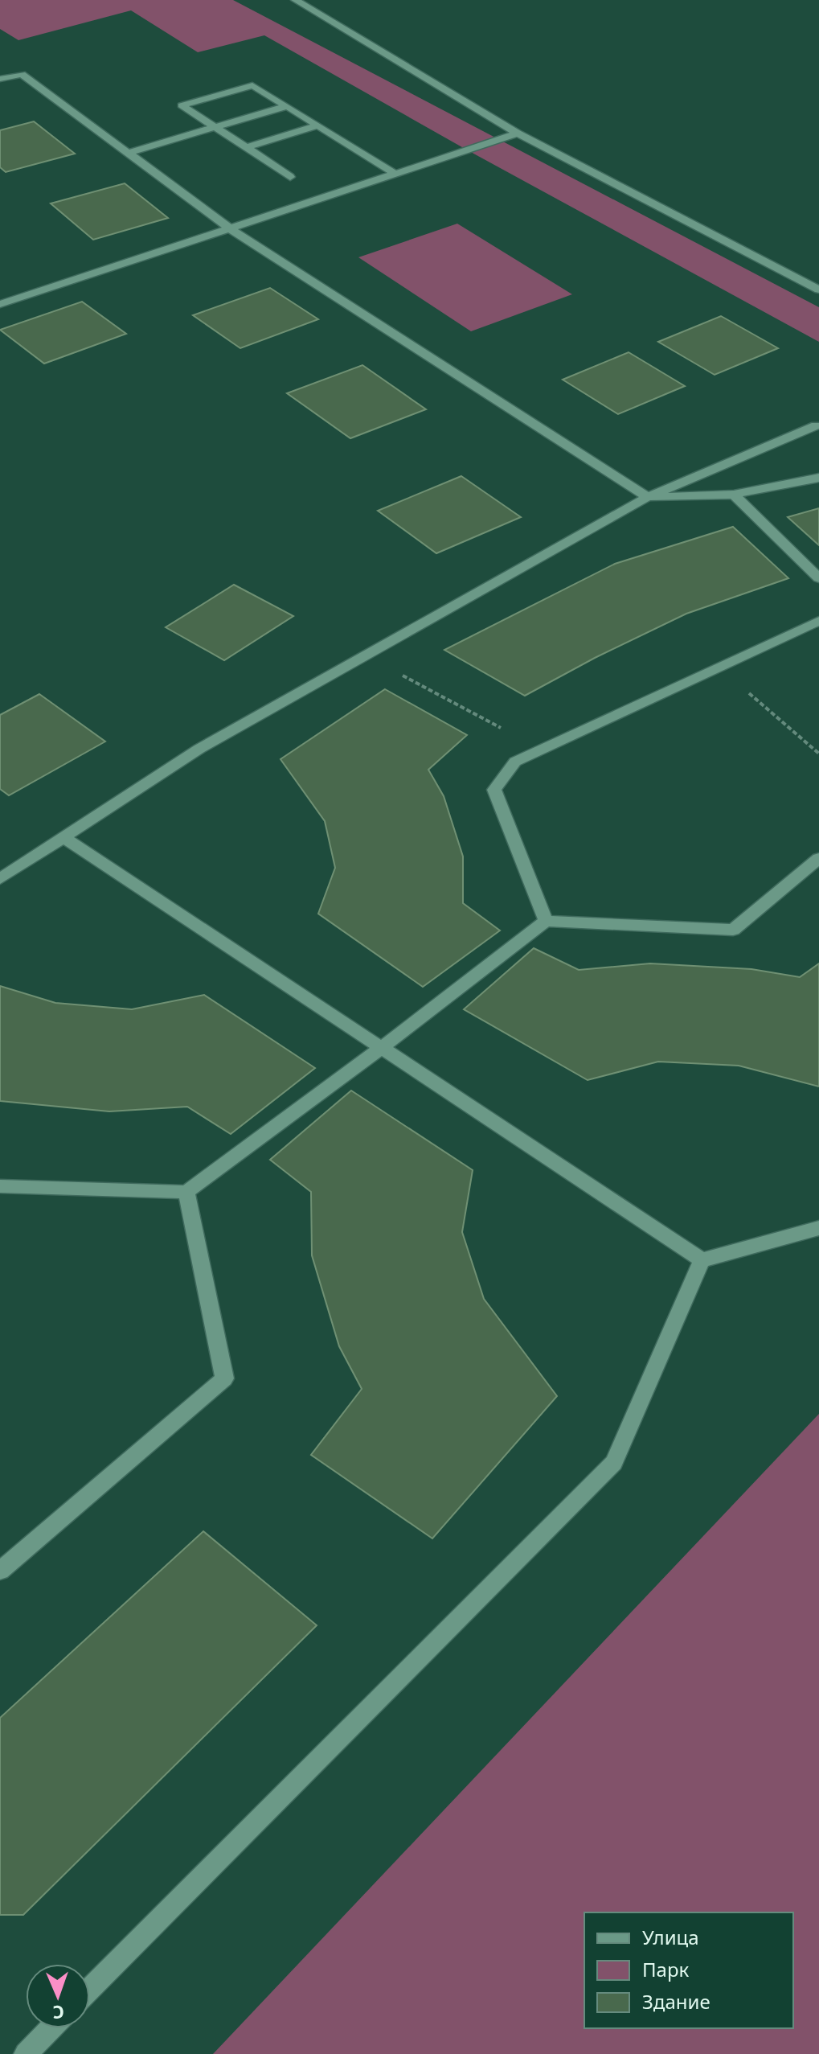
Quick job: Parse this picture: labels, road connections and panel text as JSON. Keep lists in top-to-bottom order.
{
  "legend": ["Улица", "Парк", "Здание"],
  "north": "bottom"
}
